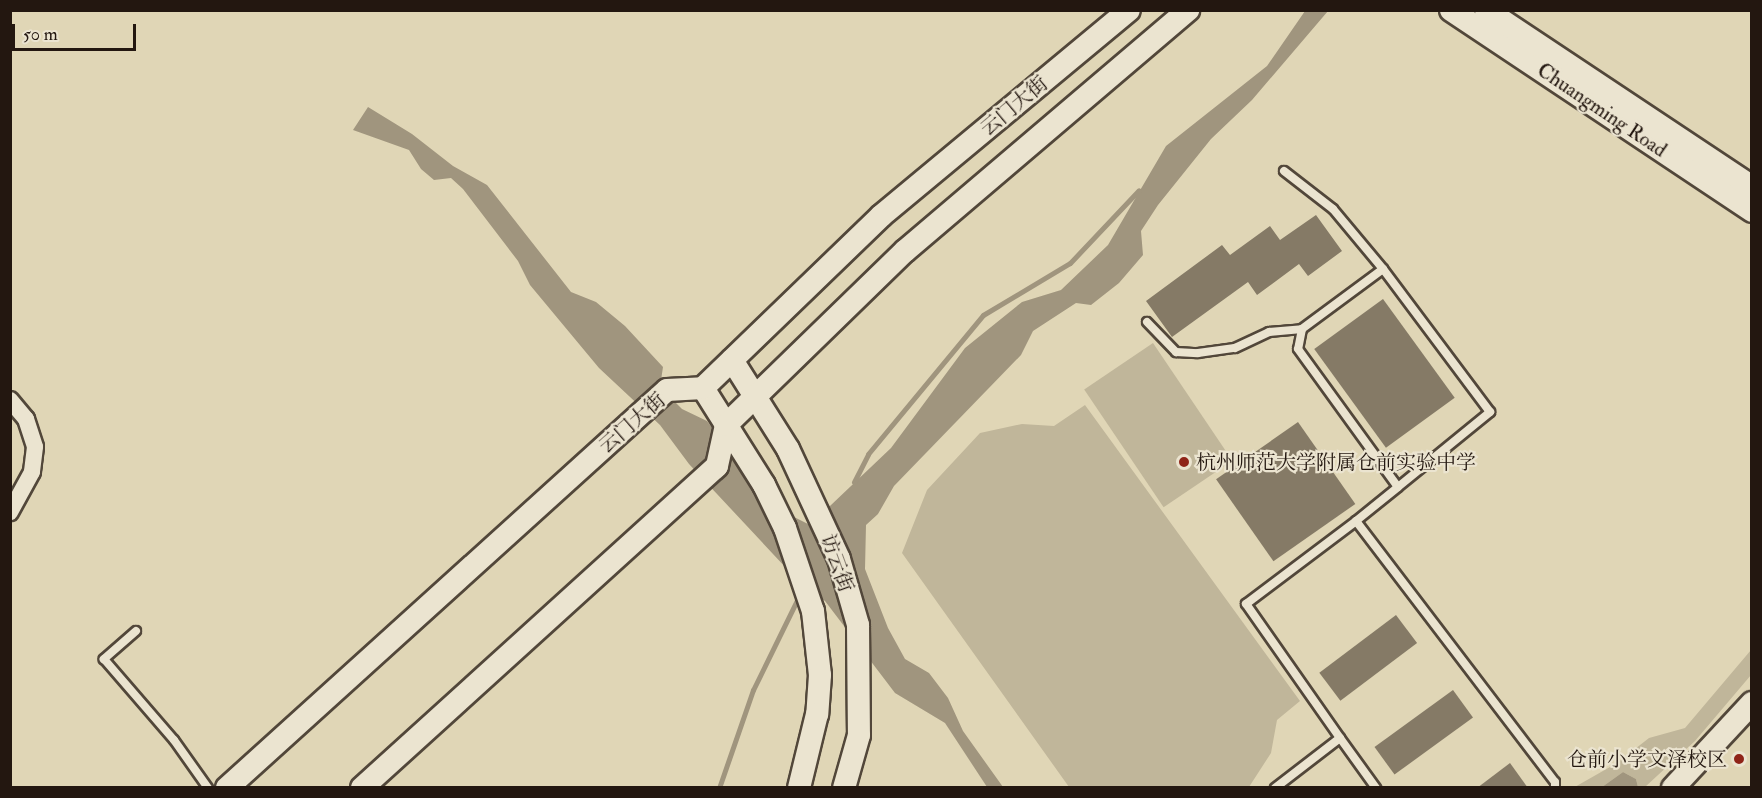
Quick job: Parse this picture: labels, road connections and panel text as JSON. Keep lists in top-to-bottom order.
{
  "streets": {
    "main road": ["云门大街", "Chuangming Road", "访云街"]
  },
  "crossings": [
    ["云门大街", "访云街"]
  ],
  "places": ["杭州师范大学附属仓前实验中学", "仓前小学文泽校区"],
  "scale_bar": "50 m"
}
